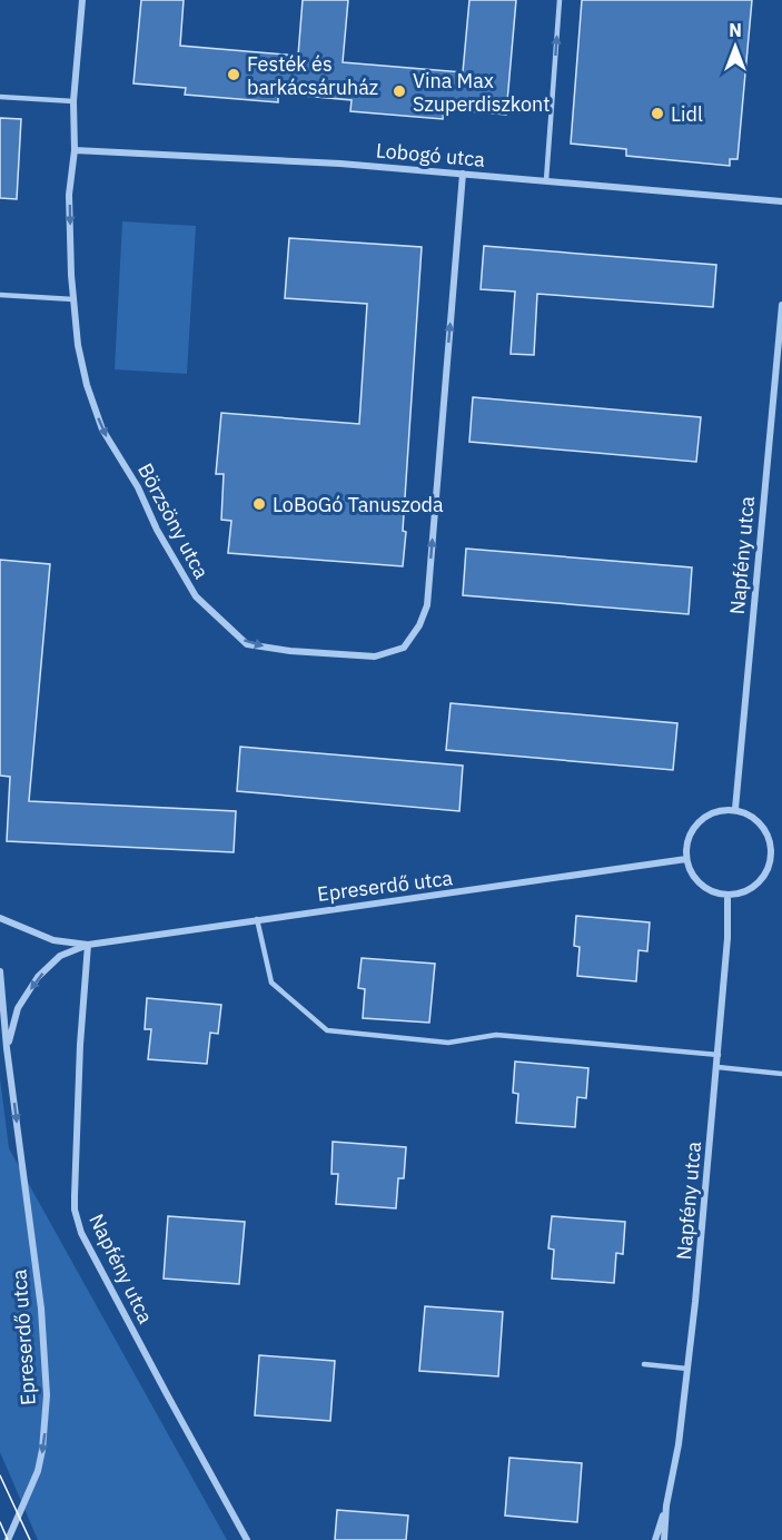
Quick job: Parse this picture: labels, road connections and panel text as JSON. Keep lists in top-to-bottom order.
{
  "streets": {
    "street": [
      "Lobogó utca",
      "Börzsöny utca",
      "Napfény utca",
      "Epreserdő utca"
    ]
  },
  "crossings": [
    ["Lobogó utca", "Börzsöny utca"],
    ["Napfény utca", "Epreserdő utca"]
  ],
  "one_way": ["Epreserdő utca"],
  "places": [
    "Festék és barkácsáruház",
    "Vina Max Szuperdiszkont",
    "Lidl",
    "LoBoGó Tanuszoda"
  ],
  "north": "top"
}
